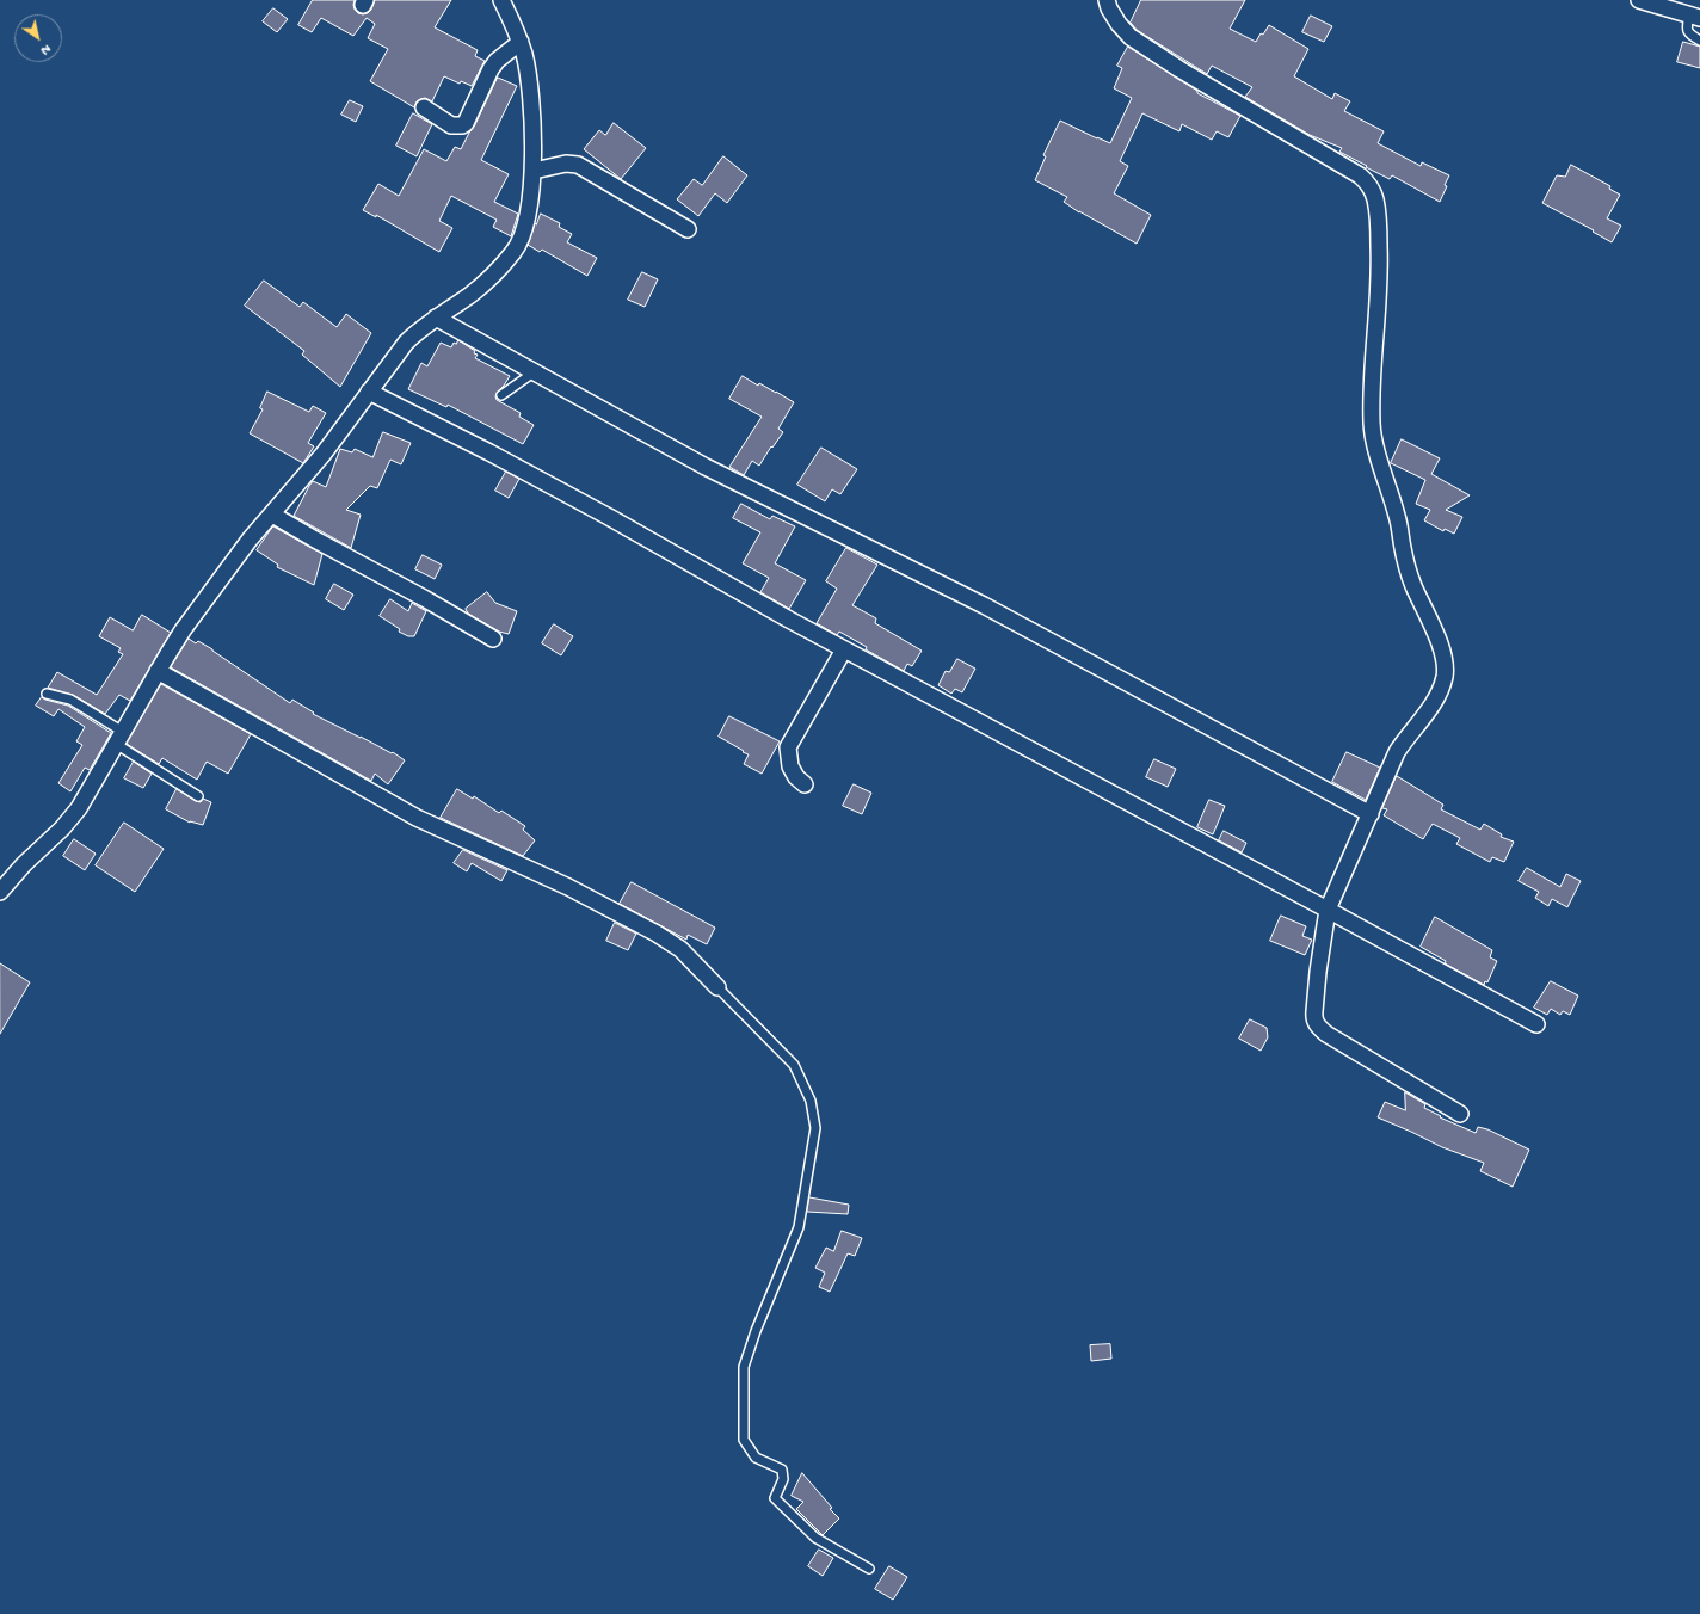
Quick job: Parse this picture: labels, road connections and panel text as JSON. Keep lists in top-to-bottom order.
{
  "north": "bottom right"
}
